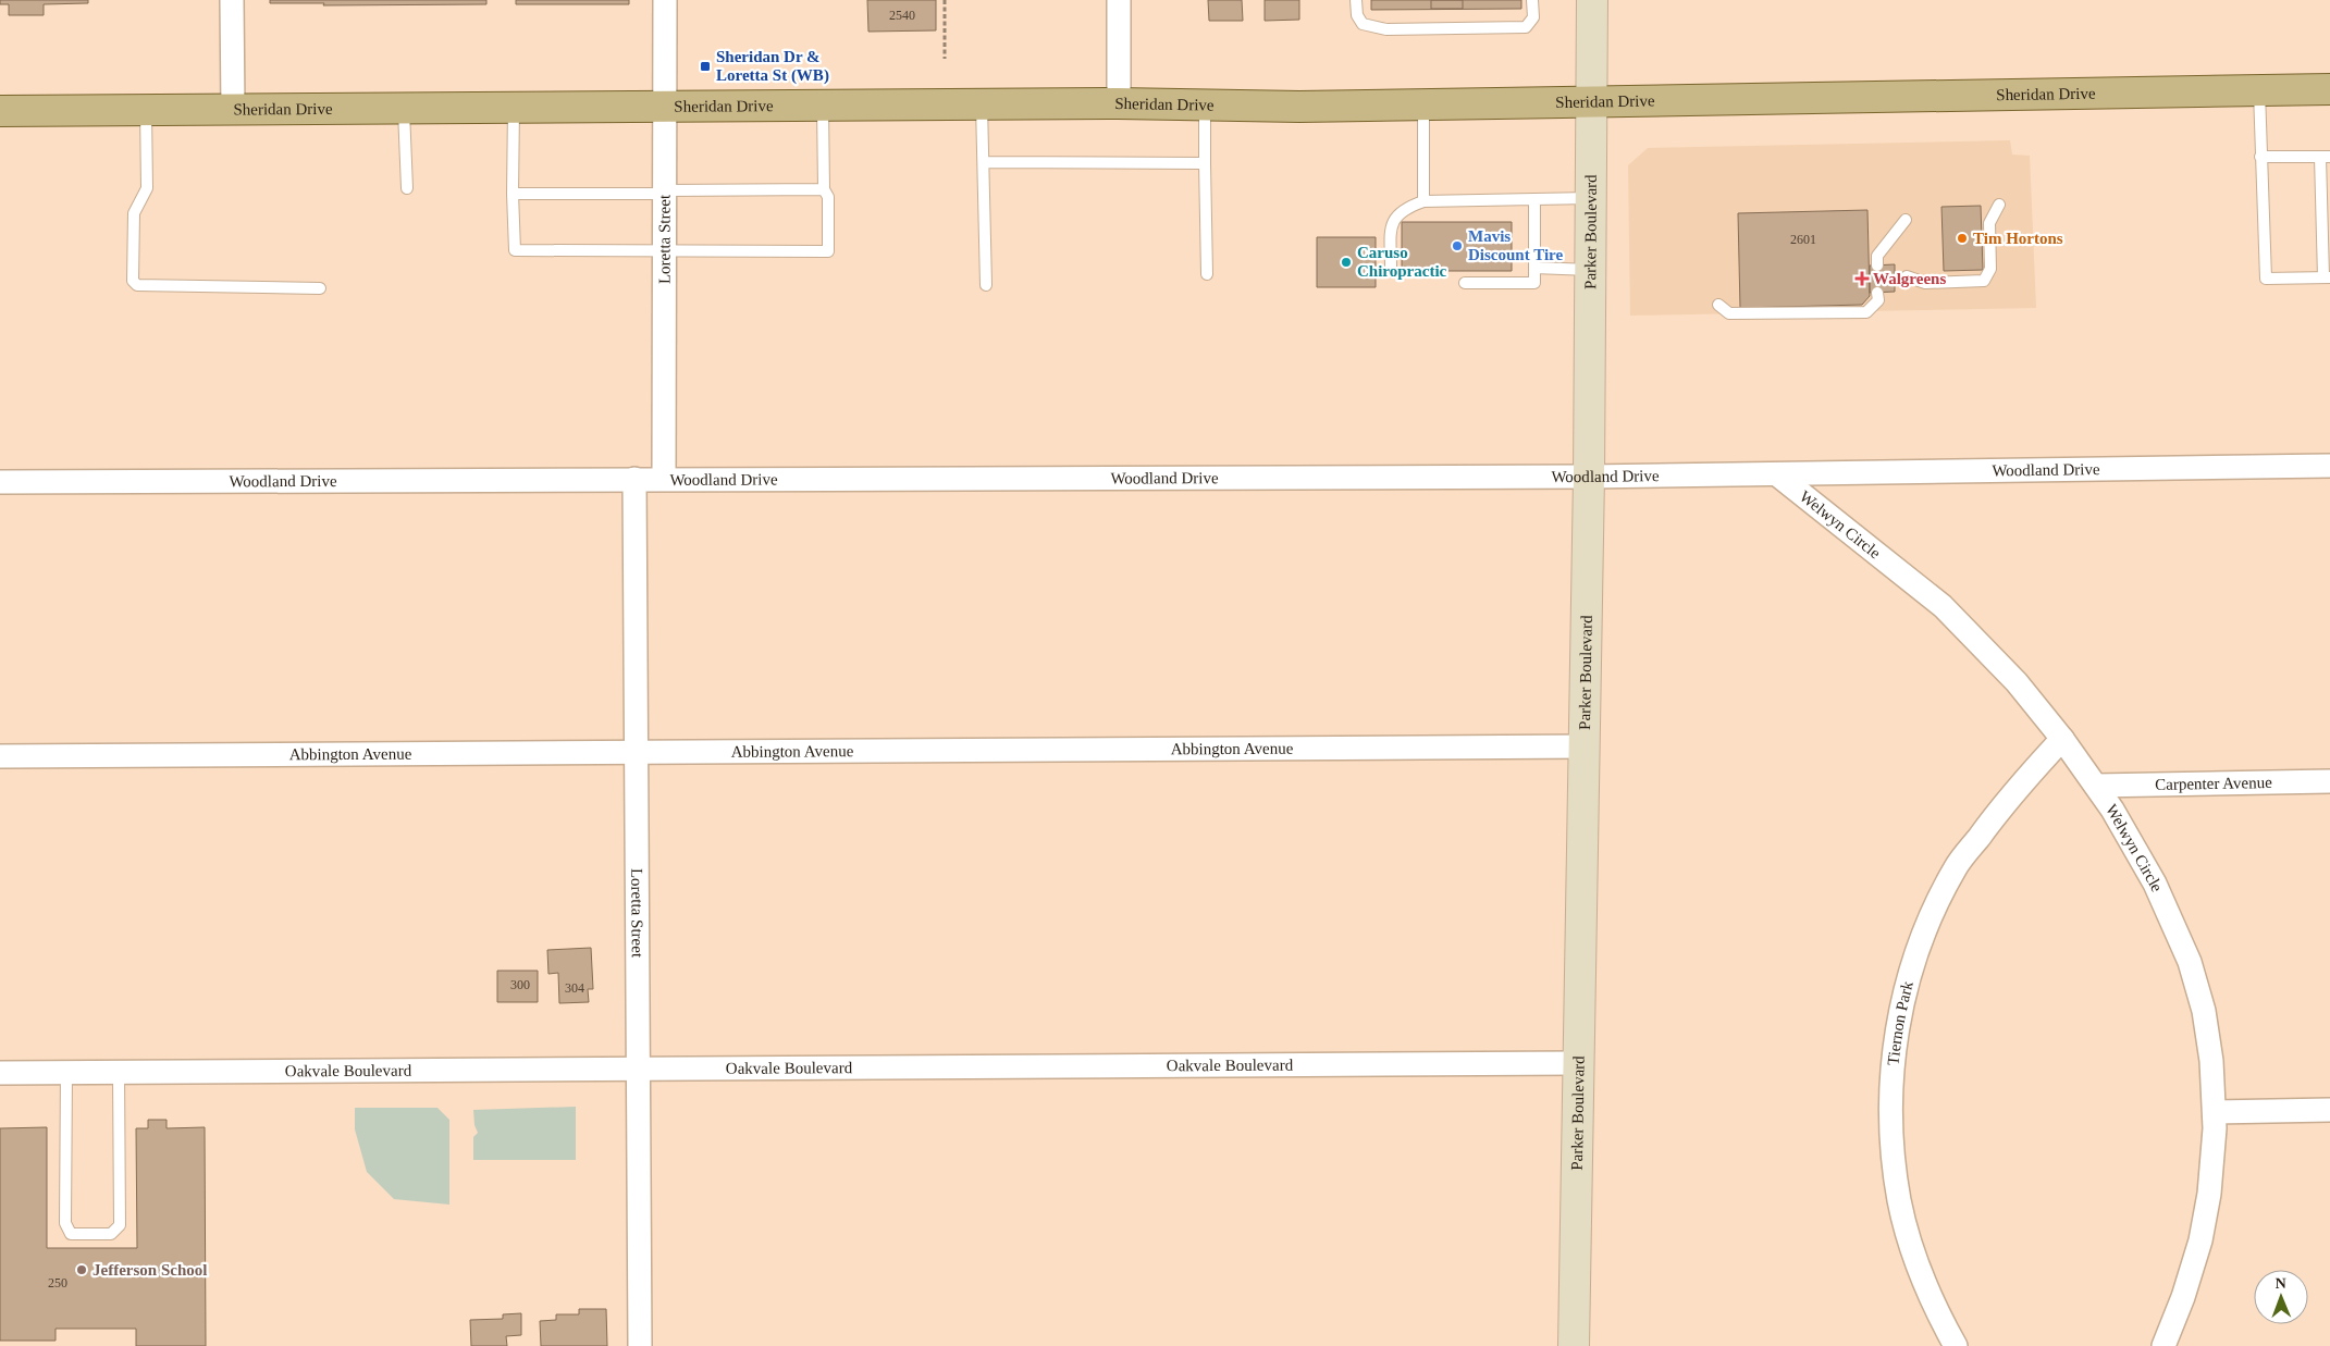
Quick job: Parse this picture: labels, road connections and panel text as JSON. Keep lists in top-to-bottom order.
{
  "streets": {
    "main road": ["Sheridan Drive"],
    "street": [
      "Parker Boulevard",
      "Loretta Street",
      "Woodland Drive",
      "Welwyn Circle",
      "Abbington Avenue",
      "Carpenter Avenue",
      "Tiernon Park",
      "Oakvale Boulevard"
    ]
  },
  "crossings": [
    ["Sheridan Drive", "Parker Boulevard"],
    ["Sheridan Drive", "Loretta Street"],
    ["Parker Boulevard", "Woodland Drive"],
    ["Parker Boulevard", "Abbington Avenue"],
    ["Parker Boulevard", "Oakvale Boulevard"],
    ["Loretta Street", "Woodland Drive"],
    ["Loretta Street", "Abbington Avenue"],
    ["Loretta Street", "Oakvale Boulevard"],
    ["Woodland Drive", "Welwyn Circle"],
    ["Welwyn Circle", "Carpenter Avenue"],
    ["Welwyn Circle", "Tiernon Park"]
  ],
  "places": {
    "transit": ["Sheridan Dr & Loretta St (WB)"],
    "other": [
      "Tim Hortons",
      "Mavis Discount Tire",
      "Caruso Chiropractic",
      "Jefferson School"
    ],
    "health": ["Walgreens"]
  },
  "house_numbers": [
    "2540",
    "2601",
    "300",
    "304",
    "250"
  ],
  "north": "top"
}
